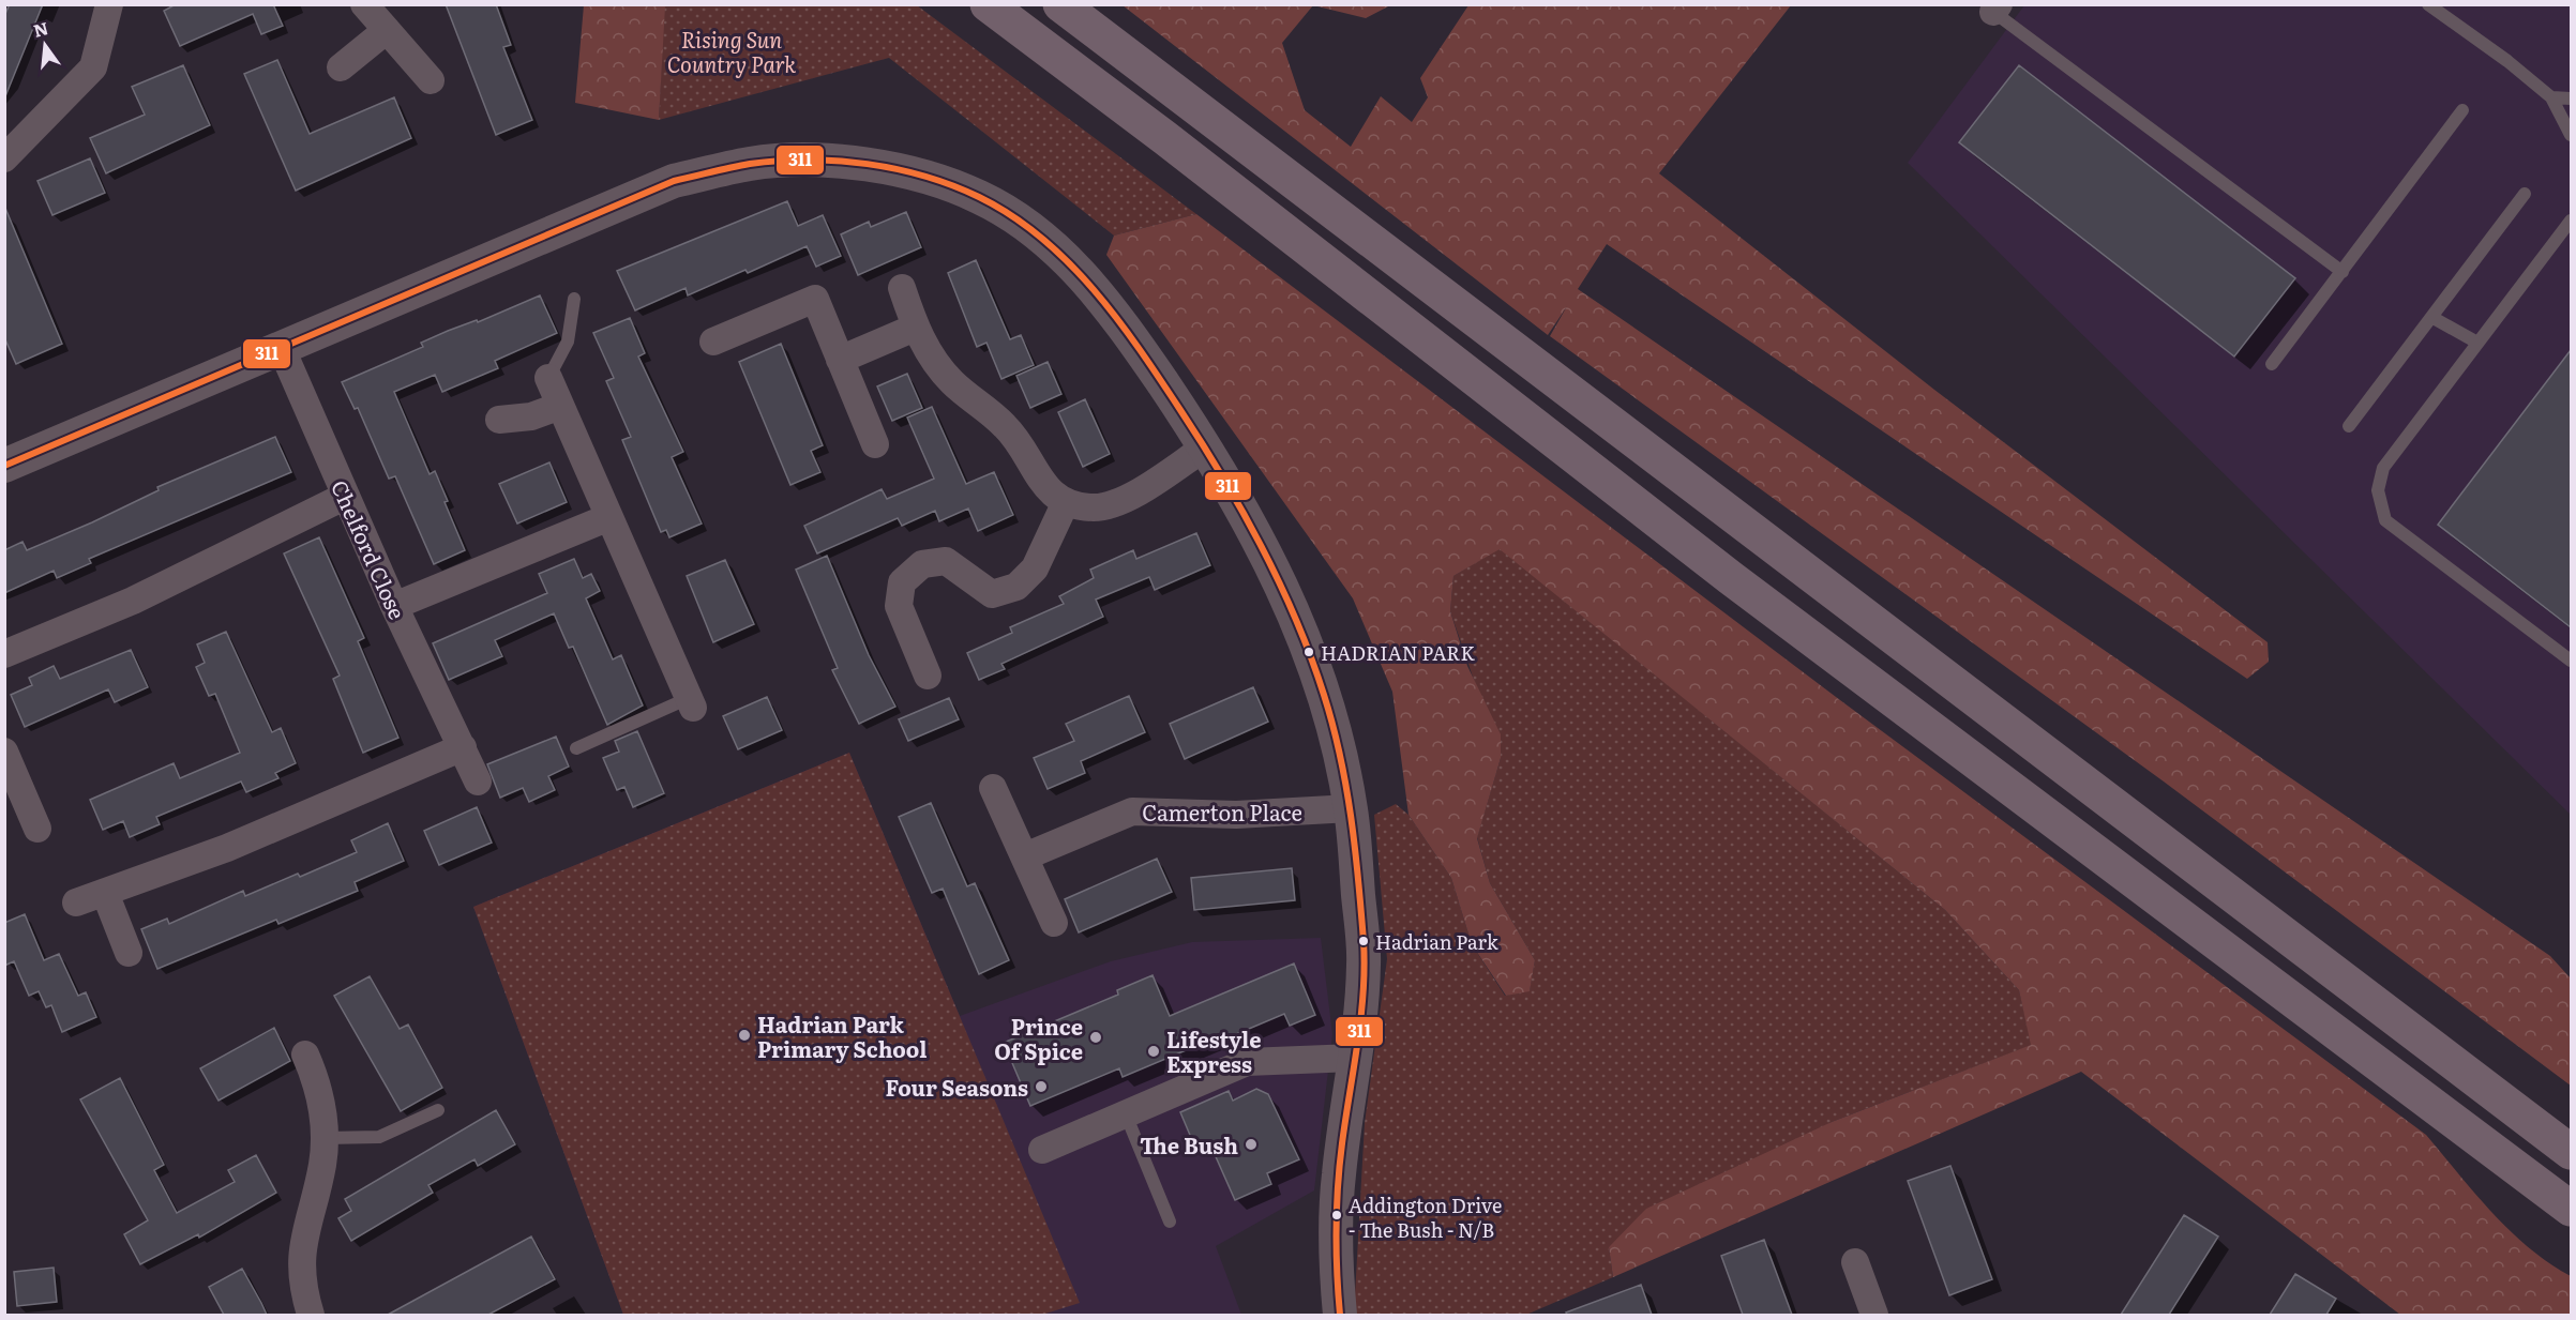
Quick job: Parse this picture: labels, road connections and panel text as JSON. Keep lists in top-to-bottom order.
{
  "streets": {
    "street": ["Chelford Close", "Camerton Place"]
  },
  "parks": ["Rising Sun Country Park"],
  "places": [
    "HADRIAN PARK",
    "Hadrian Park",
    "Hadrian Park Primary School",
    "Prince Of Spice",
    "Lifestyle Express",
    "Four Seasons",
    "The Bush",
    "Addington Drive - The Bush - N/B"
  ],
  "lines": ["transit line 311"],
  "north": "top"
}
